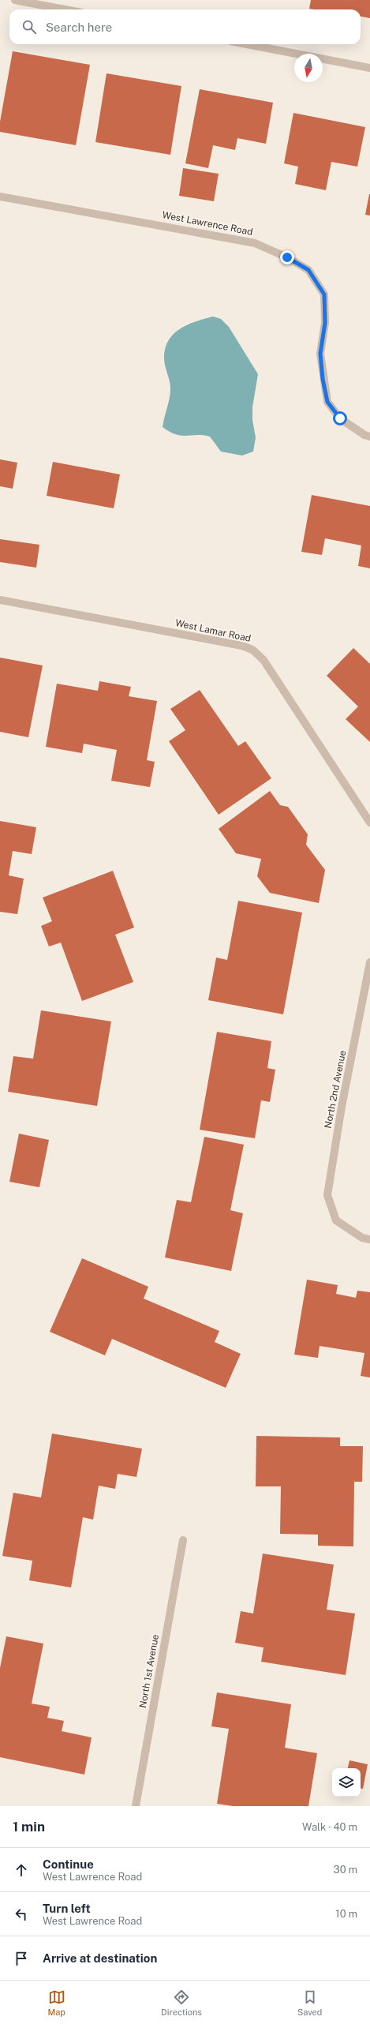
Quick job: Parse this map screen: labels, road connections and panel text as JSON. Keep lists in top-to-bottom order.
{
  "streets": {
    "street": [
      "West Lawrence Road",
      "West Lamar Road",
      "North 2nd Avenue",
      "North 1st Avenue"
    ]
  },
  "north": "bottom",
  "page": {
    "search": "Search here",
    "heading": ["1 min", "Walk · 40 m"],
    "list": [
      ["Continue", "West Lawrence Road", "30 m"],
      ["Turn left", "West Lawrence Road", "10 m"],
      "Arrive at destination"
    ],
    "nav": ["Map", "Directions", "Saved"]
  }
}
